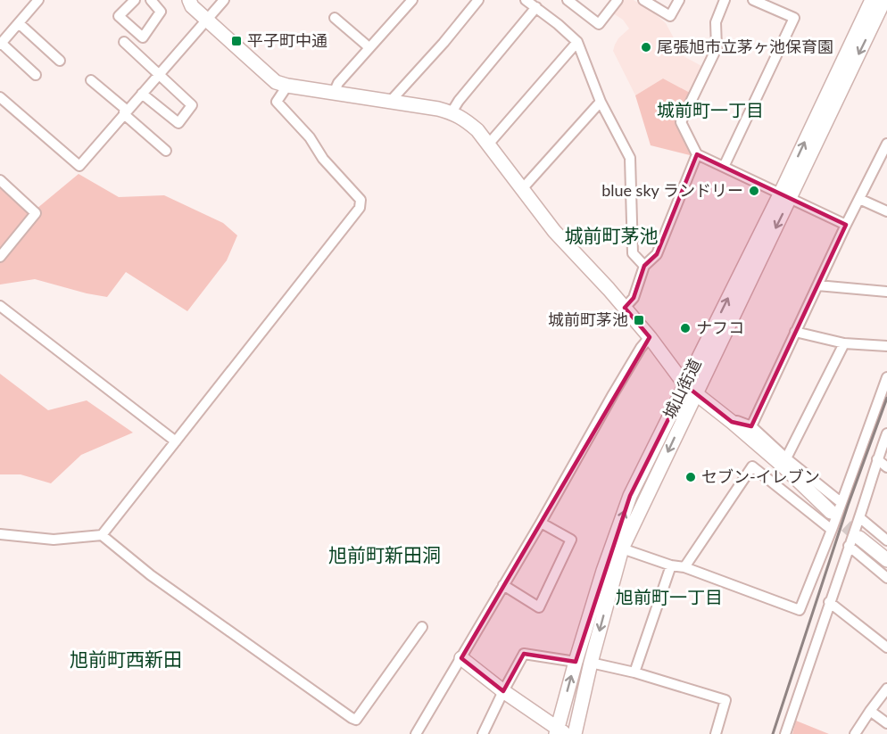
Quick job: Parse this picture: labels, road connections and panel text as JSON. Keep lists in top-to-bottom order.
{
  "streets": {
    "street": ["城山街道"]
  },
  "districts": [
    "城前町一丁目",
    "城前町茅池",
    "旭前町新田洞",
    "旭前町一丁目",
    "旭前町西新田"
  ],
  "places": {
    "transit": ["平子町中通", "城前町茅池"],
    "other": [
      "尾張旭市立茅ヶ池保育園",
      "blue sky ランドリー",
      "ナフコ",
      "セブン-イレブン"
    ]
  }
}
